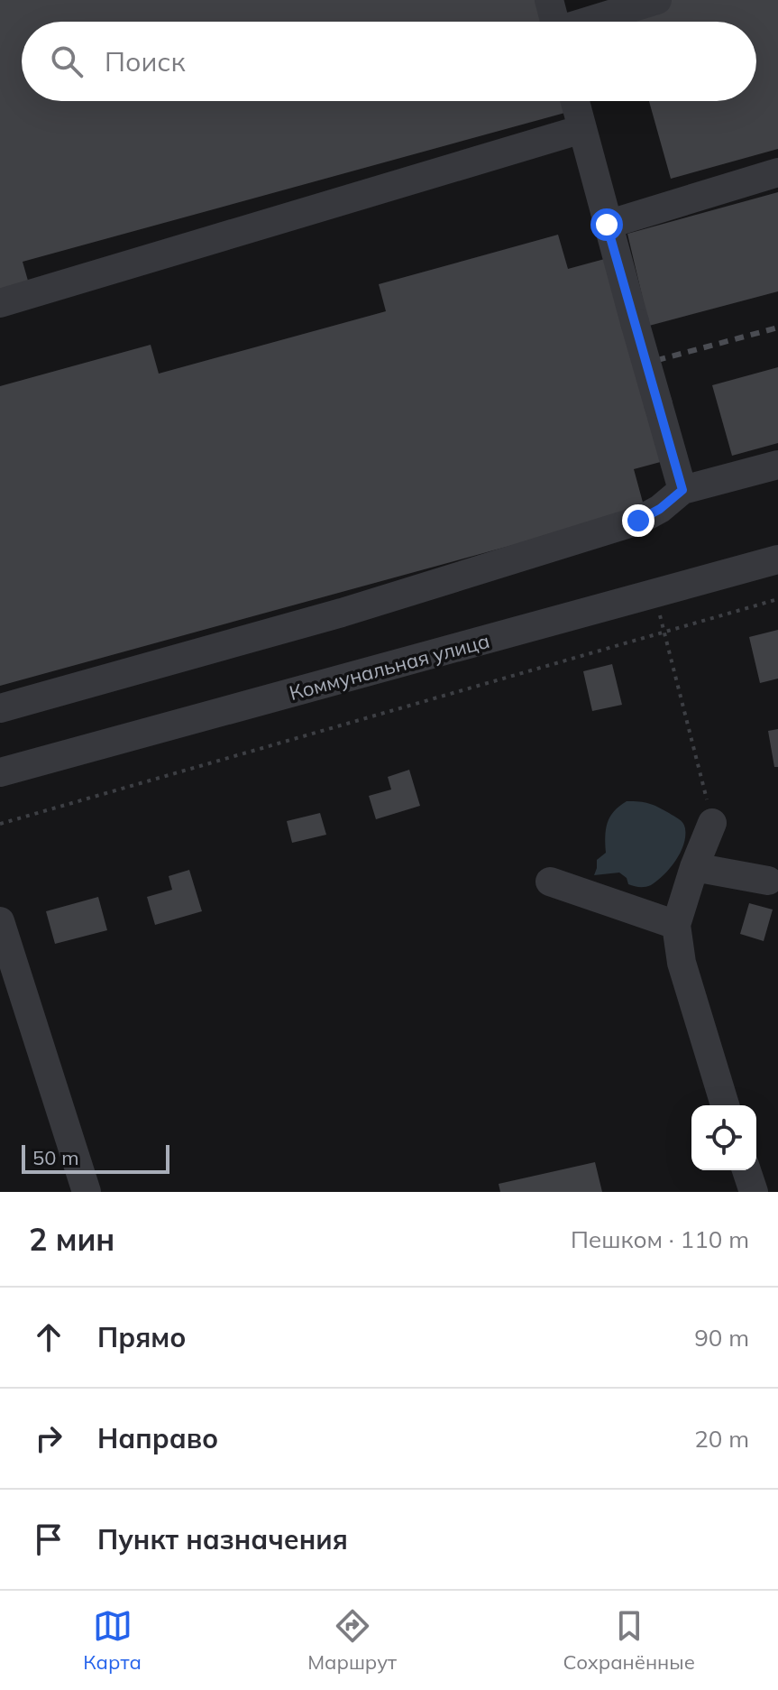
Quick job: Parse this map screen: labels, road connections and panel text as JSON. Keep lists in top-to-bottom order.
{
  "streets": {
    "street": ["Коммунальная улица"]
  },
  "scale_bar": "50 m",
  "page": {
    "search": "Поиск",
    "scale": "50 m",
    "heading": ["2 мин", "Пешком · 110 m"],
    "list": [
      ["Прямо", "90 m"],
      ["Направо", "20 m"],
      "Пункт назначения"
    ],
    "nav": ["Карта", "Маршрут", "Сохранённые"]
  }
}
